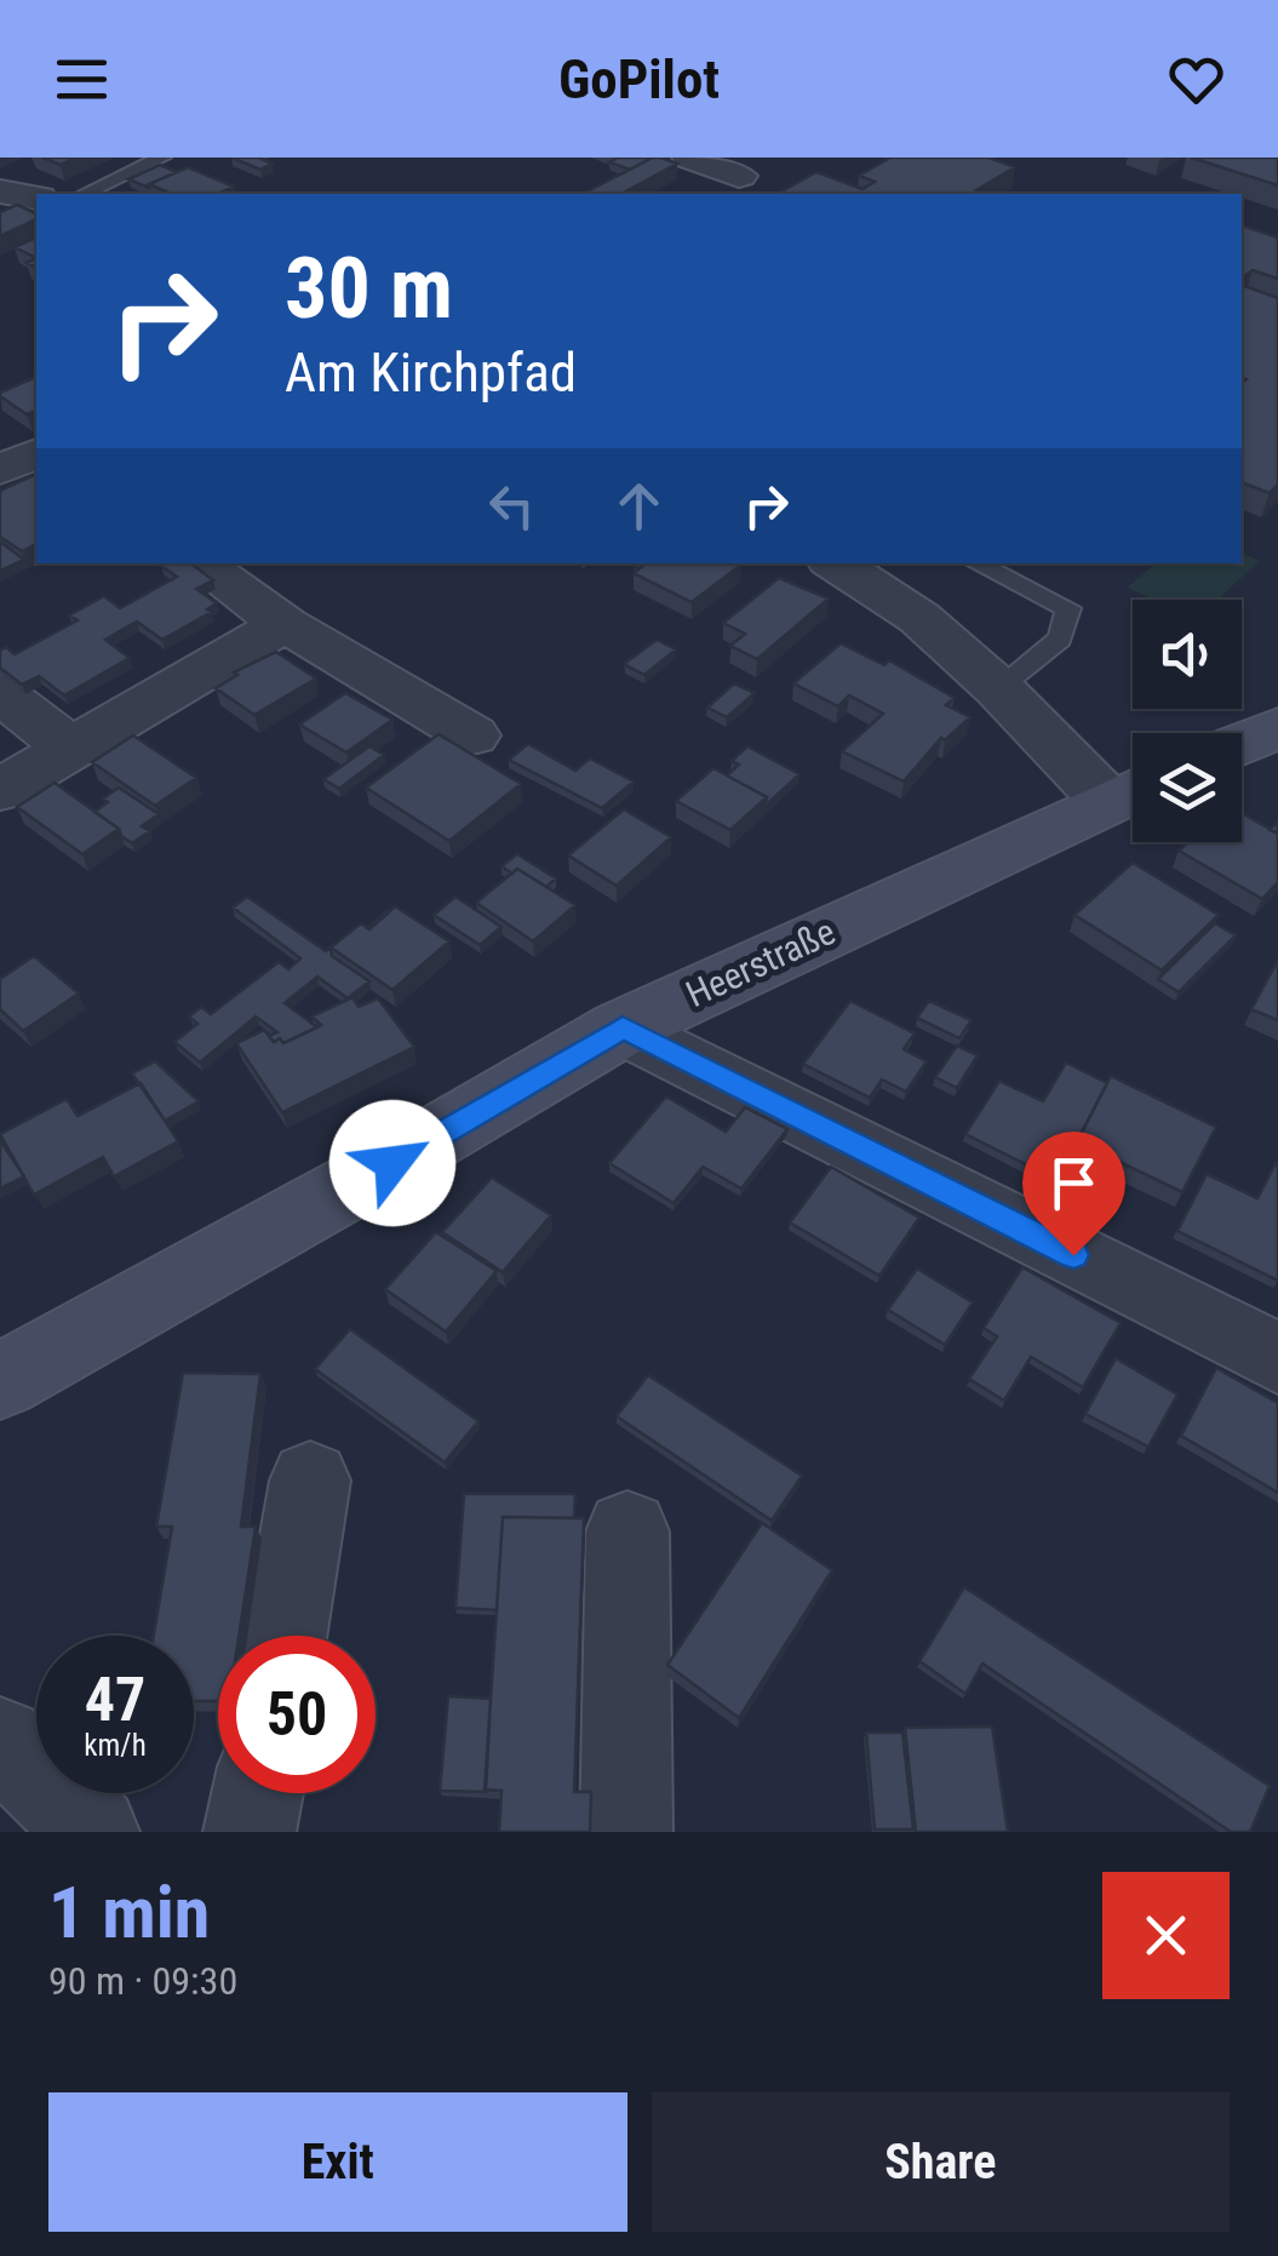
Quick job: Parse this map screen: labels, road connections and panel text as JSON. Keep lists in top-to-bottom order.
{
  "streets": {
    "main road": ["Heerstraße"]
  },
  "page": {
    "header": "GoPilot",
    "turn": ["30 m", "Am Kirchpfad"],
    "speed": "47 km/h",
    "limit": "50",
    "heading": ["1 min", "90 m · 09:30"],
    "buttons": ["Exit", "Share"]
  }
}
